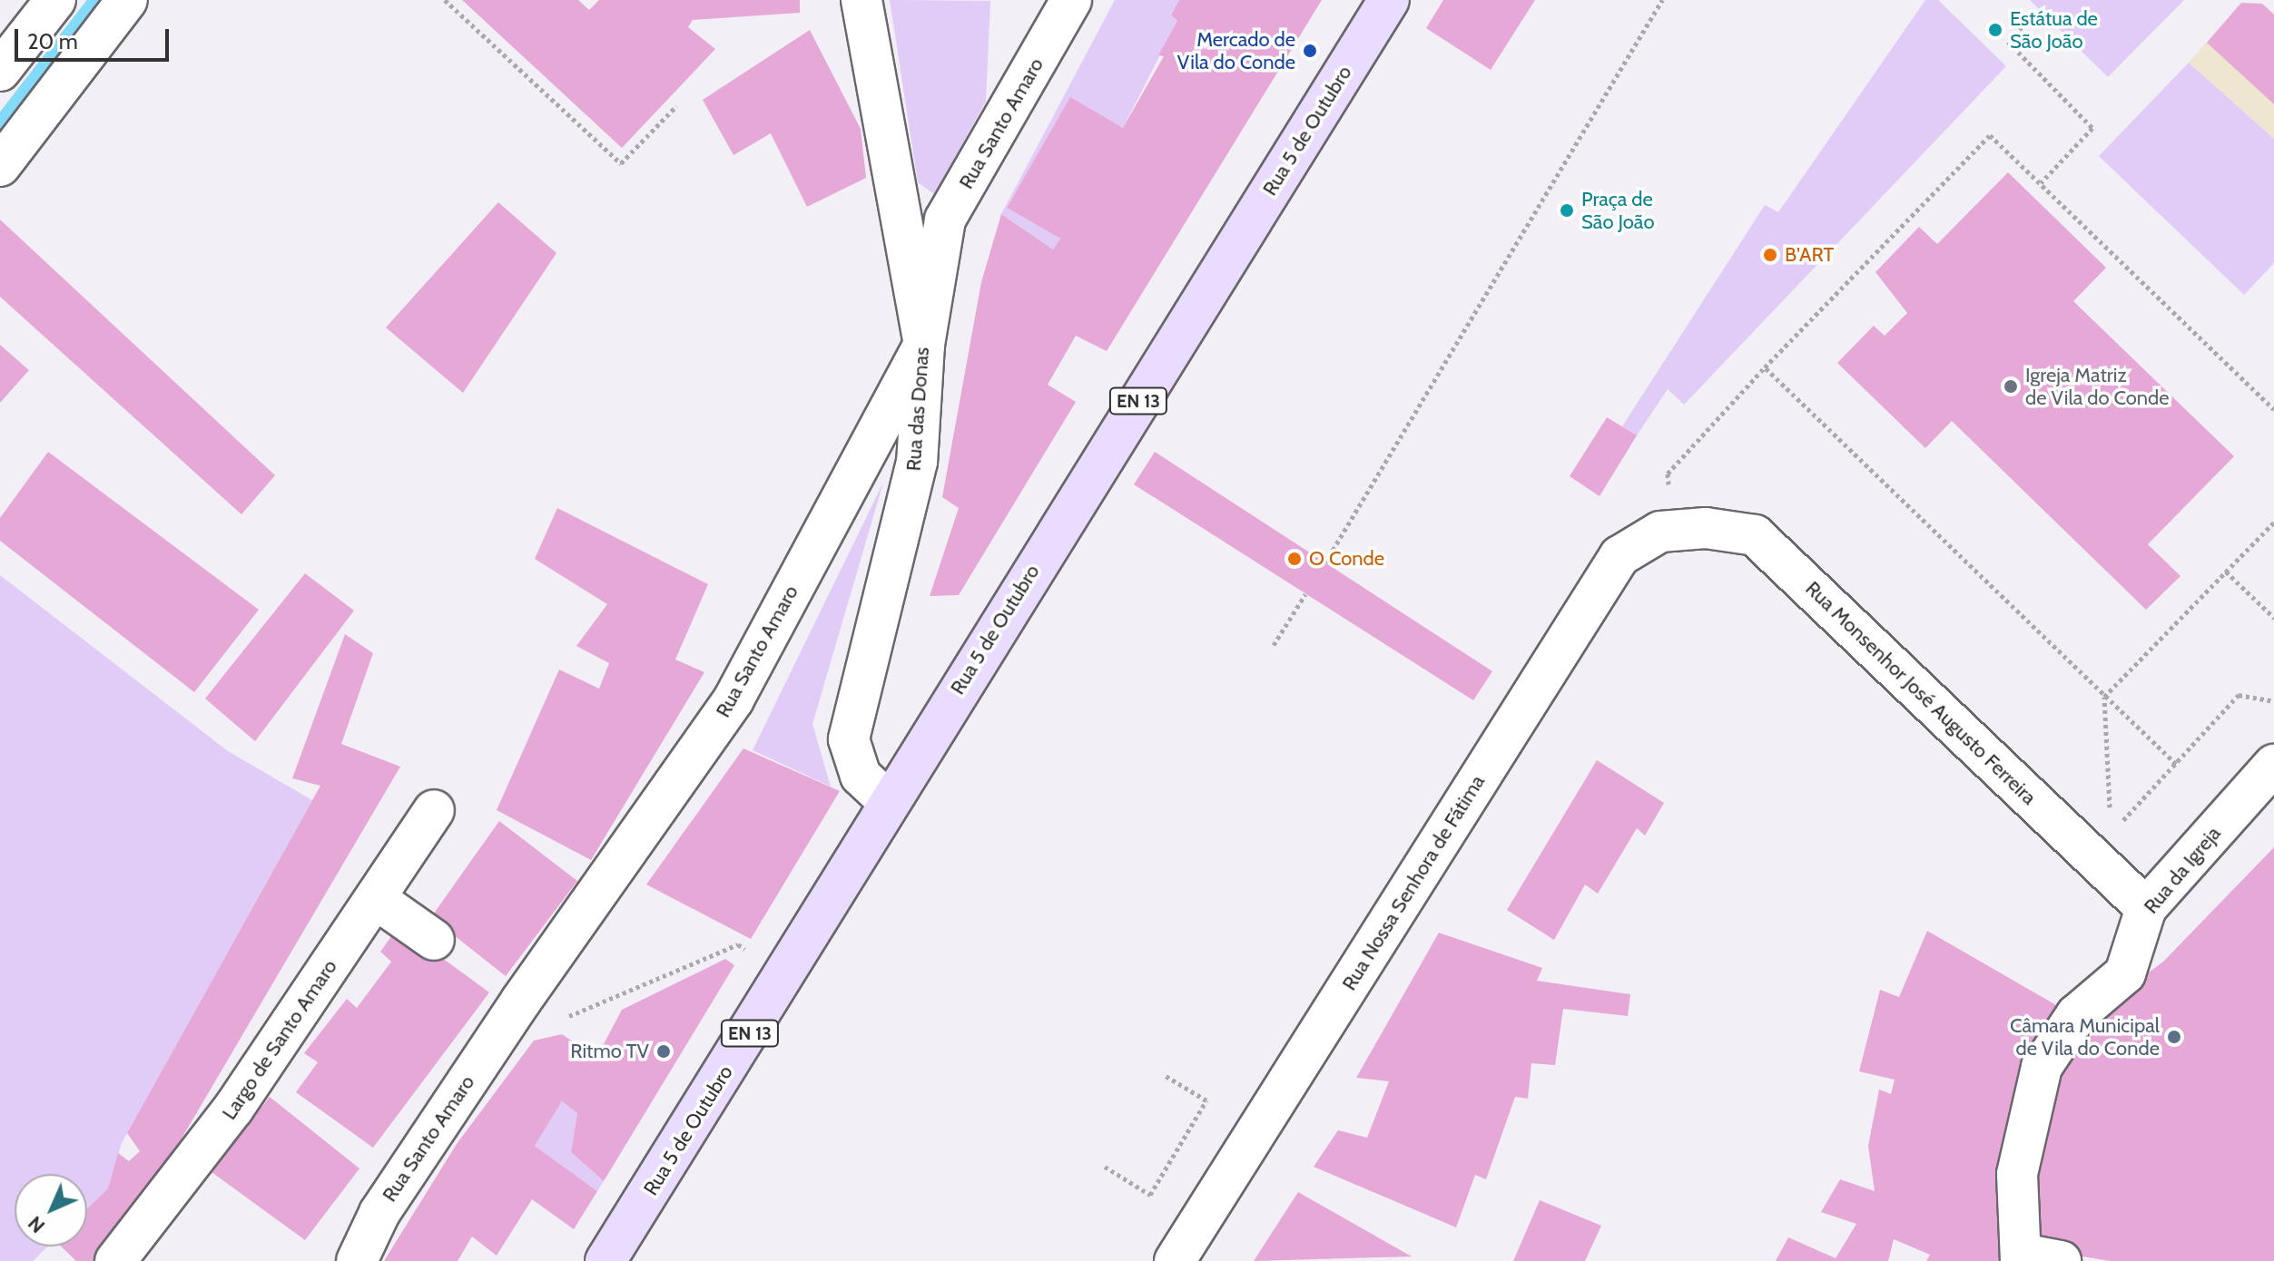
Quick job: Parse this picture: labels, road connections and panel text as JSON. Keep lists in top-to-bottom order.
{
  "streets": {
    "main road": ["Rua 5 de Outubro", "EN 13"],
    "street": [
      "Rua Santo Amaro",
      "Rua das Donas",
      "Rua Monsenhor José Augusto Ferreira",
      "Rua da Igreja",
      "Rua Nossa Senhora de Fátima",
      "Largo de Santo Amaro"
    ]
  },
  "crossings": [
    ["Rua Santo Amaro", "Rua das Donas"],
    ["Rua 5 de Outubro", "Rua das Donas"],
    ["Rua Monsenhor José Augusto Ferreira", "Rua da Igreja"],
    ["Rua Monsenhor José Augusto Ferreira", "Rua Nossa Senhora de Fátima"]
  ],
  "places": [
    "Estátua de São João",
    "Mercado de Vila do Conde",
    "Praça de São João",
    "B'ART",
    "Igreja Matriz de Vila do Conde",
    "O Conde",
    "Câmara Municipal de Vila do Conde",
    "Ritmo TV"
  ],
  "scale_bar": "20 m",
  "north": "bottom left"
}
